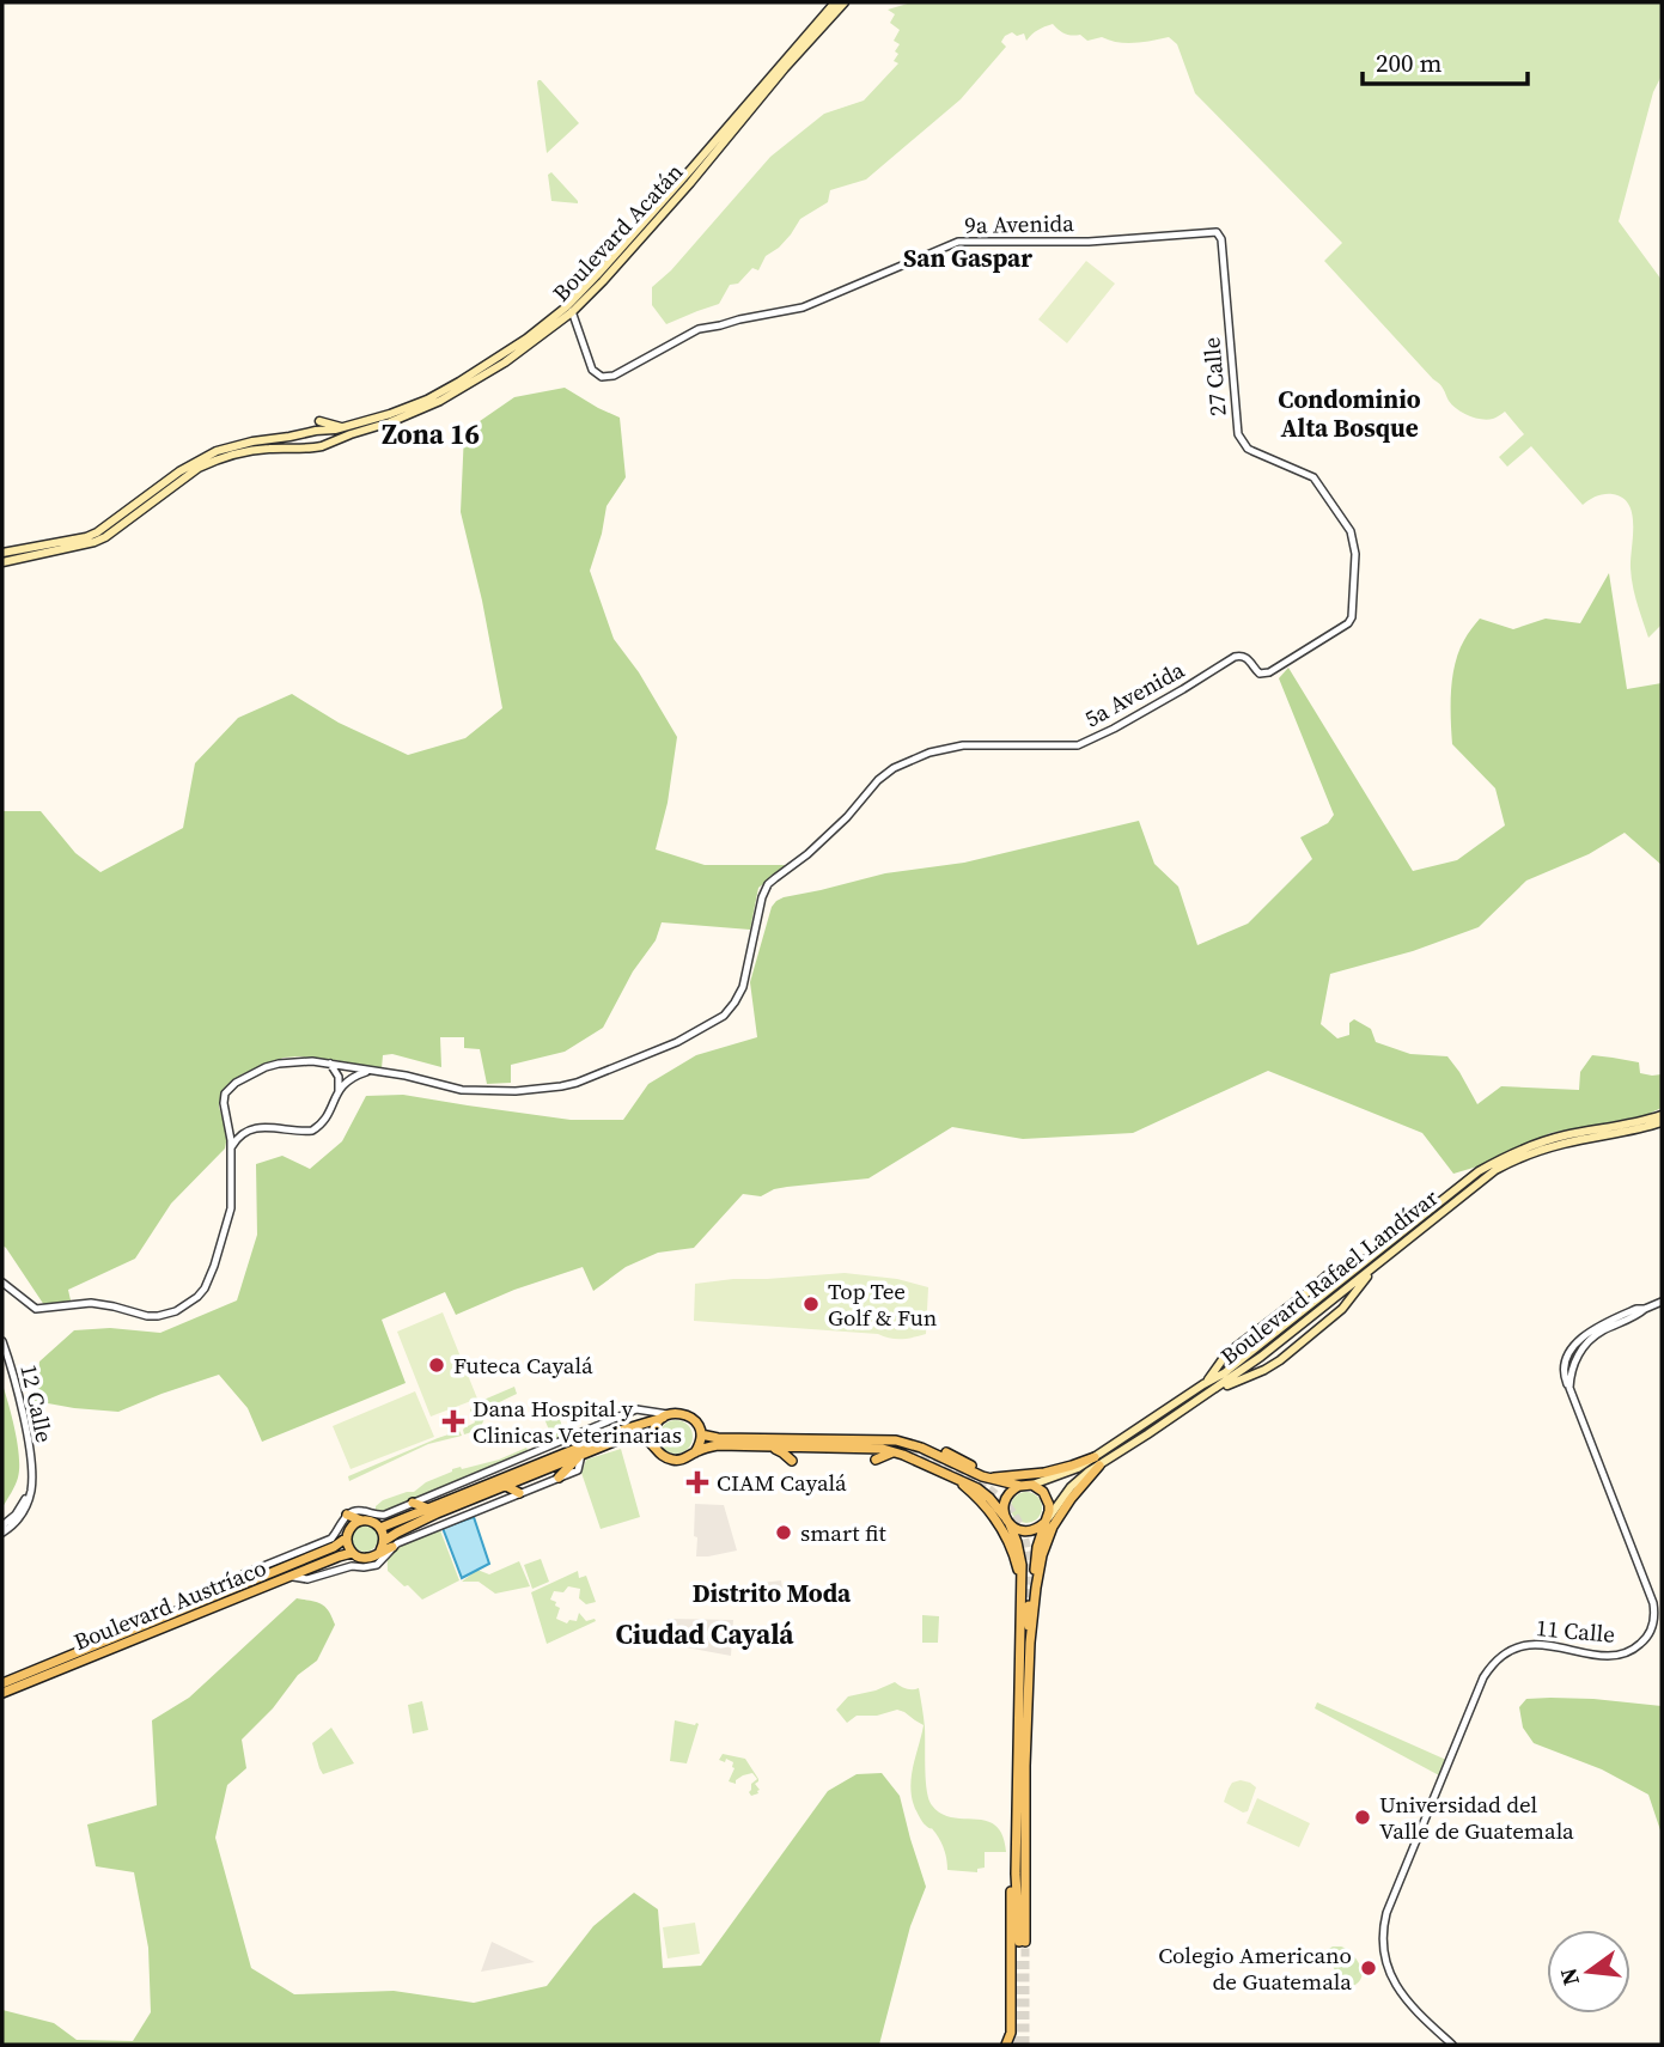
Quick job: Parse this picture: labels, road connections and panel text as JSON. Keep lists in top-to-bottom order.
{
  "streets": {
    "main road": ["Boulevard Acatán", "Boulevard Rafael Landívar", "Boulevard Austríaco"],
    "street": [
      "9a Avenida",
      "27 Calle",
      "5a Avenida",
      "12 Calle",
      "11 Calle"
    ]
  },
  "crossings": [
    ["9a Avenida", "Boulevard Acatán"],
    ["9a Avenida", "27 Calle"],
    ["27 Calle", "5a Avenida"]
  ],
  "districts": [
    "San Gaspar",
    "Condominio Alta Bosque",
    "Zona 16",
    "Distrito Moda",
    "Ciudad Cayalá"
  ],
  "places": {
    "other": [
      "Top Tee Golf & Fun",
      "Futeca Cayalá",
      "smart fit",
      "Universidad del Valle de Guatemala",
      "Colegio Americano de Guatemala"
    ],
    "health": ["Dana Hospital y Clinicas Veterinarias", "CIAM Cayalá"]
  },
  "scale_bar": "200 m",
  "north": "left"
}
